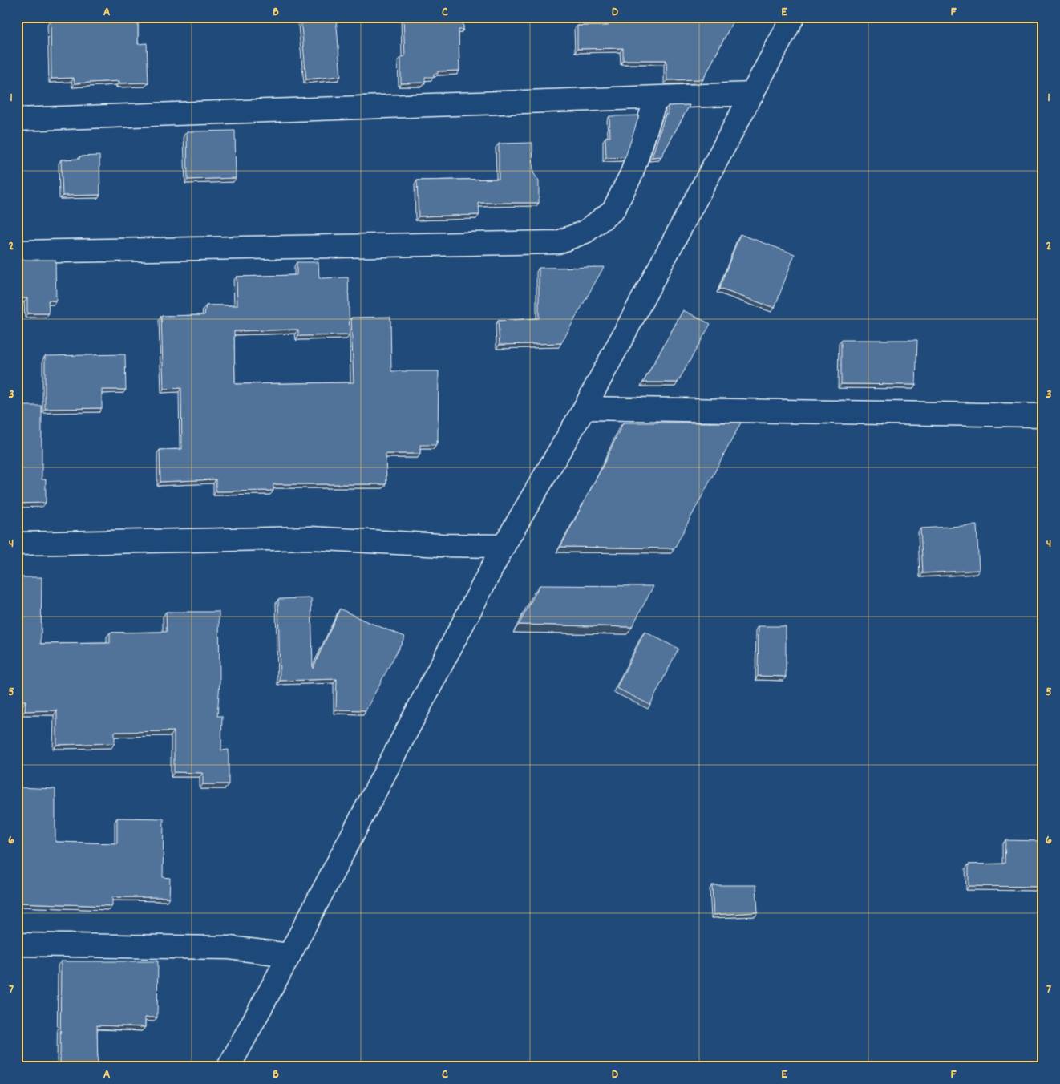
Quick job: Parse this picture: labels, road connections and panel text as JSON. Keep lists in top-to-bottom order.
{
  "grid": {
    "columns": [
      "A",
      "B",
      "C",
      "D",
      "E",
      "F"
    ],
    "rows": [
      "1",
      "2",
      "3",
      "4",
      "5",
      "6",
      "7"
    ]
  }
}
